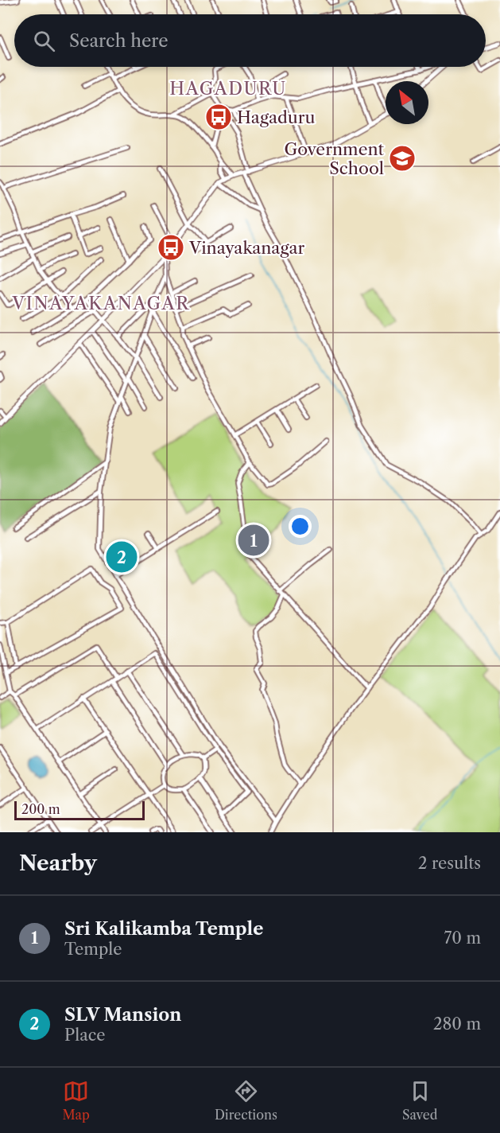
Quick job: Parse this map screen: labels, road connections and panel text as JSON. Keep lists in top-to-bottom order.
{
  "districts": ["HAGADURU", "VINAYAKANAGAR"],
  "places": {
    "bus stop": ["Hagaduru", "Vinayakanagar"],
    "school or university": ["Government School"]
  },
  "scale_bar": "200 m",
  "north": "top left",
  "page": {
    "search": "Search here",
    "pins": ["1", "2"],
    "scale": "200 m",
    "heading": ["Nearby", "2 results"],
    "list": [
      {
        "mark": "1",
        "name": "Sri Kalikamba Temple",
        "note": "Temple",
        "value": "70 m"
      },
      {
        "mark": "2",
        "name": "SLV Mansion",
        "note": "Place",
        "value": "280 m"
      }
    ],
    "nav": ["Map", "Directions", "Saved"]
  }
}
